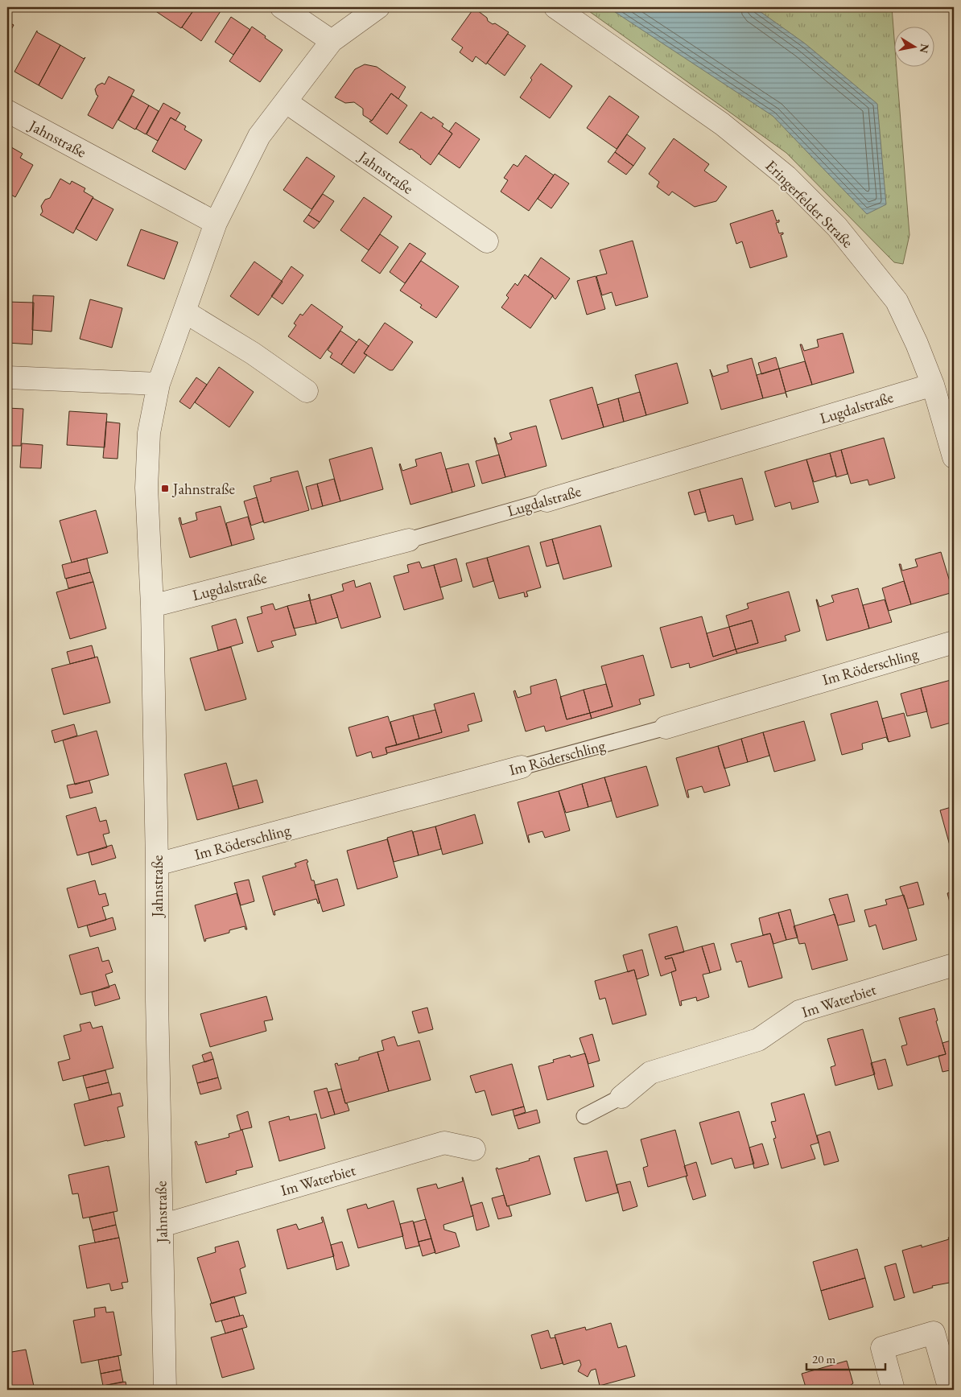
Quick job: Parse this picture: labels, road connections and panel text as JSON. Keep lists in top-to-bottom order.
{
  "streets": {
    "street": [
      "Jahnstraße",
      "Eringerfelder Straße",
      "Lugdalstraße",
      "Im Röderschling",
      "Im Waterbiet"
    ]
  },
  "crossings": [
    ["Jahnstraße", "Lugdalstraße"],
    ["Jahnstraße", "Im Röderschling"],
    ["Jahnstraße", "Im Waterbiet"],
    ["Eringerfelder Straße", "Lugdalstraße"]
  ],
  "places": {
    "transit": ["Jahnstraße"]
  },
  "scale_bar": "20 m",
  "north": "right"
}
